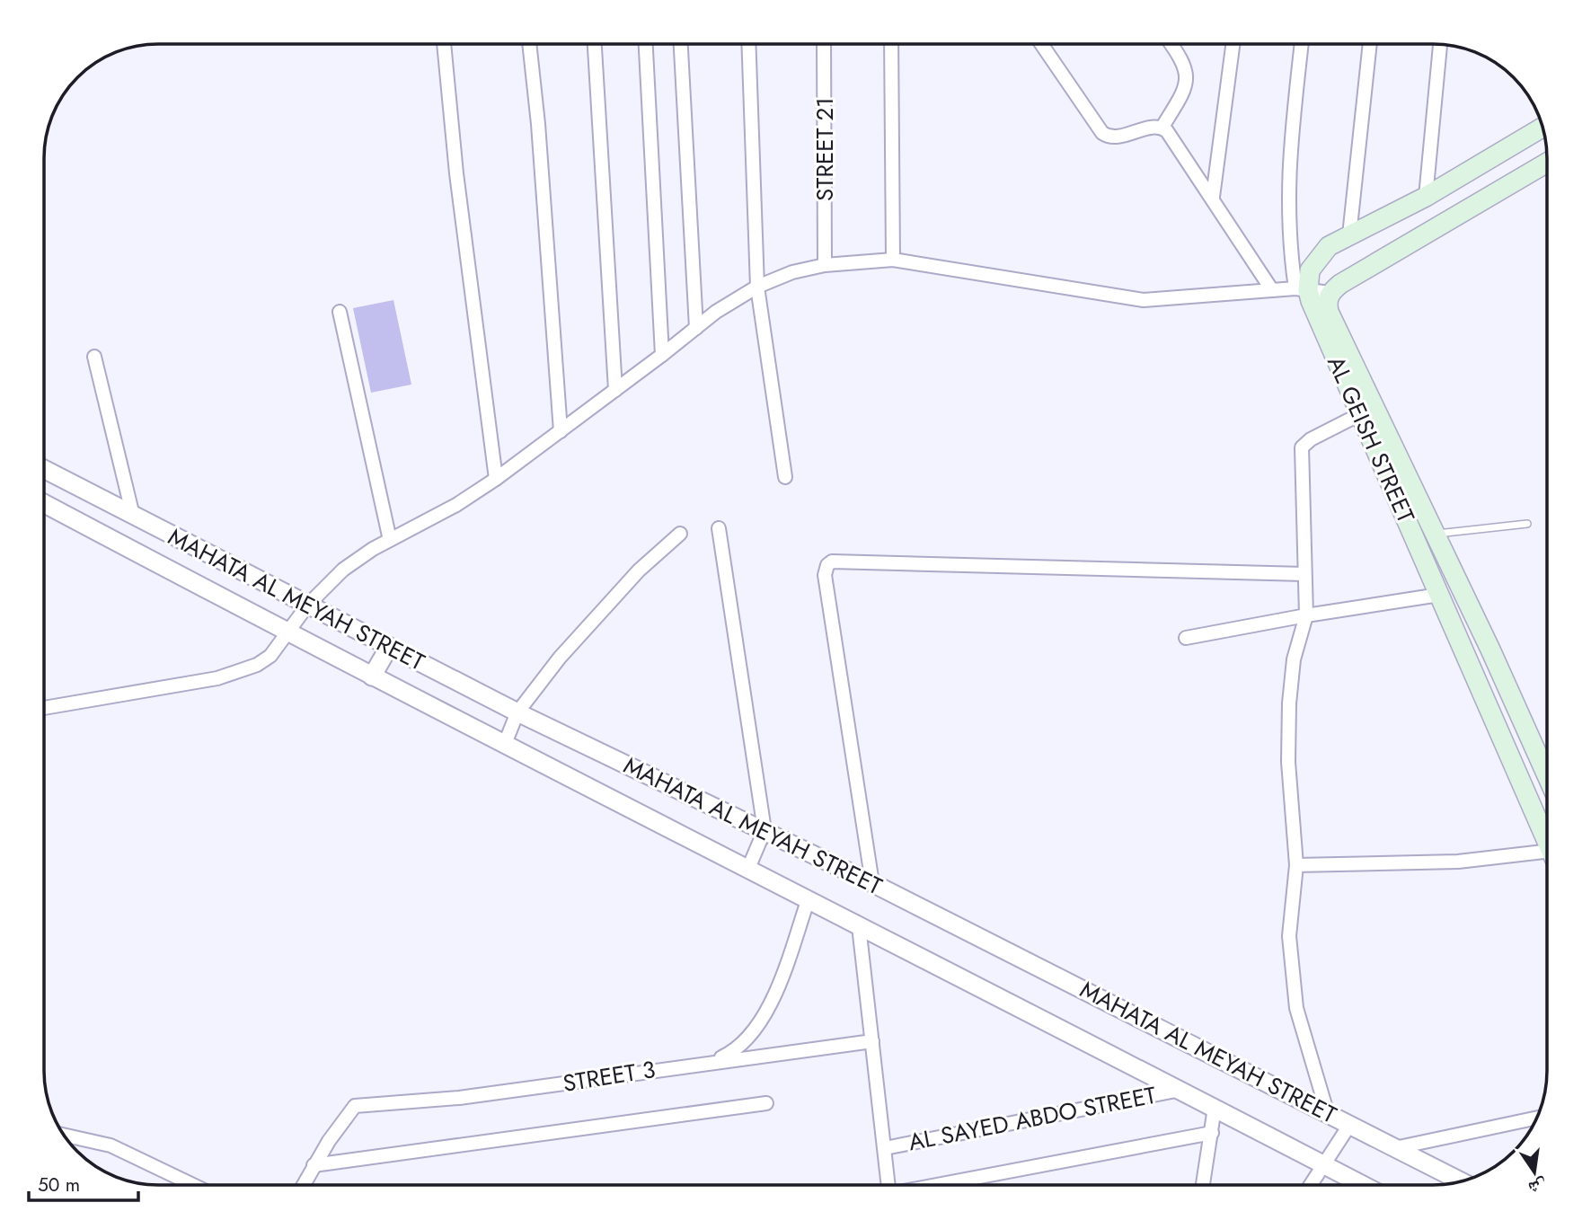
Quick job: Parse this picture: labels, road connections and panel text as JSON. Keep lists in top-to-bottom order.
{
  "streets": {
    "main road": ["AL GEISH STREET"],
    "street": [
      "STREET 21",
      "MAHATA AL MEYAH STREET",
      "STREET 3",
      "AL SAYED ABDO STREET"
    ]
  },
  "crossings": [
    ["MAHATA AL MEYAH STREET", "AL SAYED ABDO STREET"]
  ],
  "scale_bar": "50 m",
  "north": "bottom"
}
